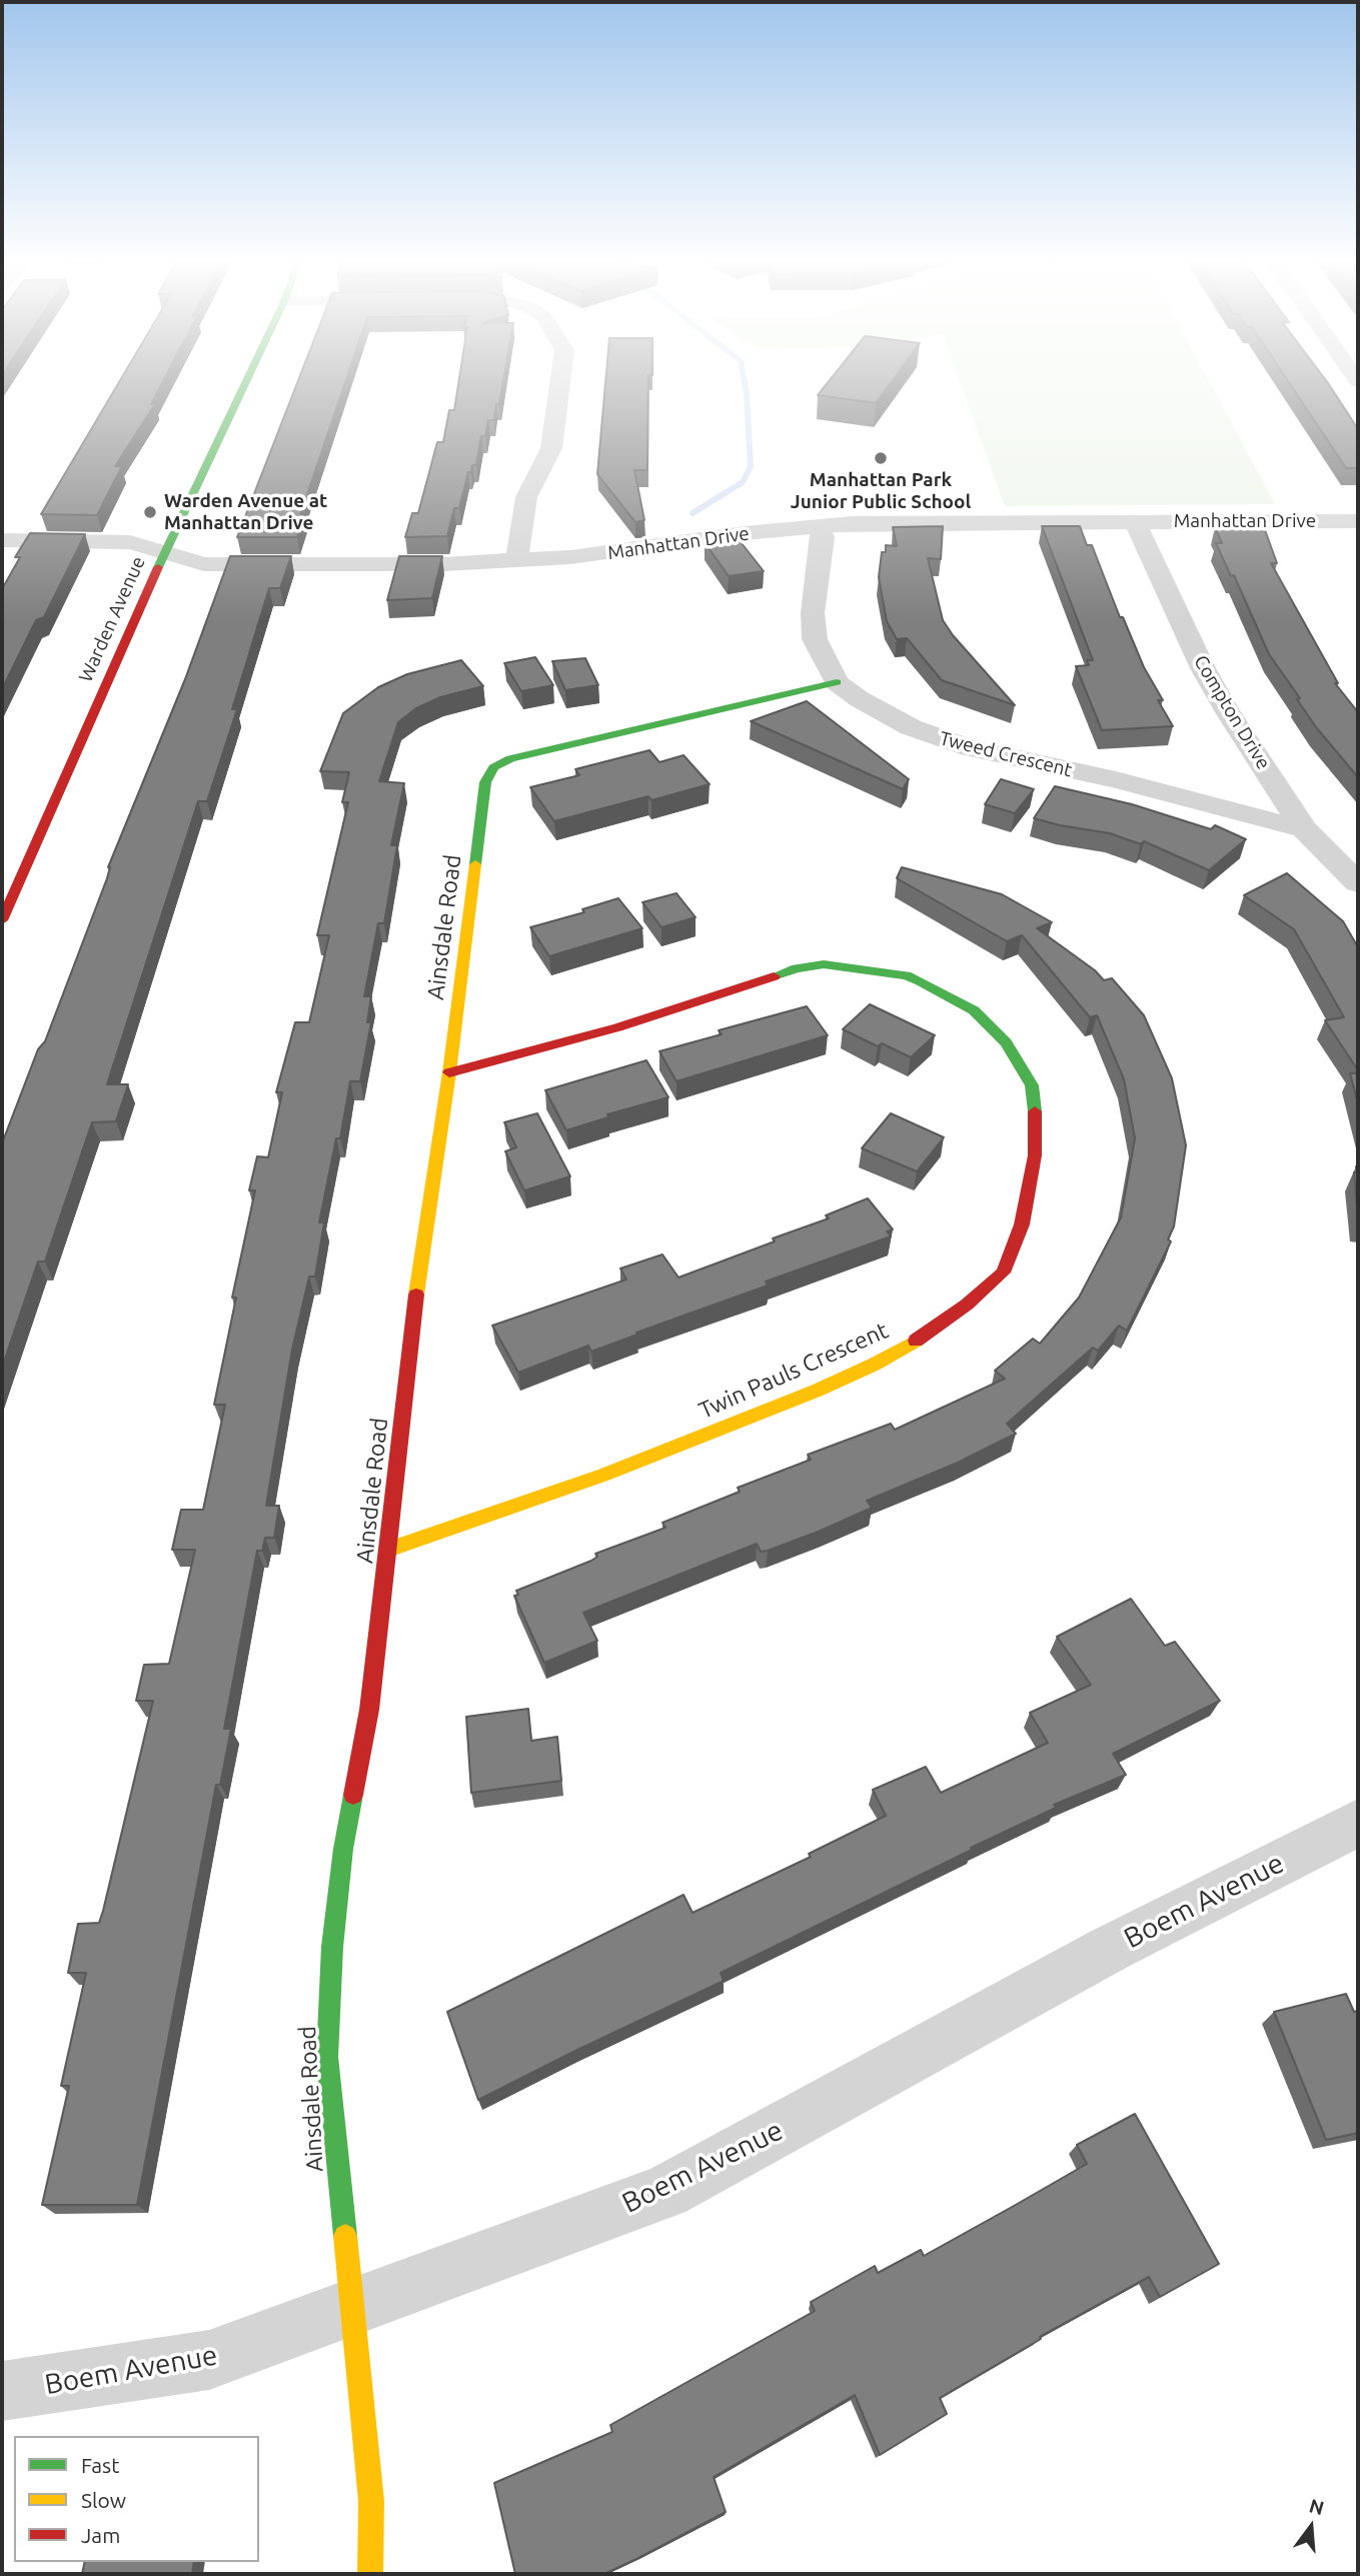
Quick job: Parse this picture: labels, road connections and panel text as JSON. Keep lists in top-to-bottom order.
{
  "streets": {
    "street": [
      "Manhattan Drive",
      "Warden Avenue",
      "Compton Drive",
      "Tweed Crescent",
      "Ainsdale Road",
      "Twin Pauls Crescent",
      "Boem Avenue"
    ]
  },
  "crossings": [
    ["Manhattan Drive", "Warden Avenue"],
    ["Manhattan Drive", "Compton Drive"],
    ["Manhattan Drive", "Tweed Crescent"],
    ["Compton Drive", "Tweed Crescent"],
    ["Tweed Crescent", "Ainsdale Road"],
    ["Ainsdale Road", "Twin Pauls Crescent"],
    ["Ainsdale Road", "Boem Avenue"]
  ],
  "places": ["Manhattan Park Junior Public School", "Warden Avenue at Manhattan Drive"],
  "legend": ["Fast", "Slow", "Jam"],
  "north": "top"
}
